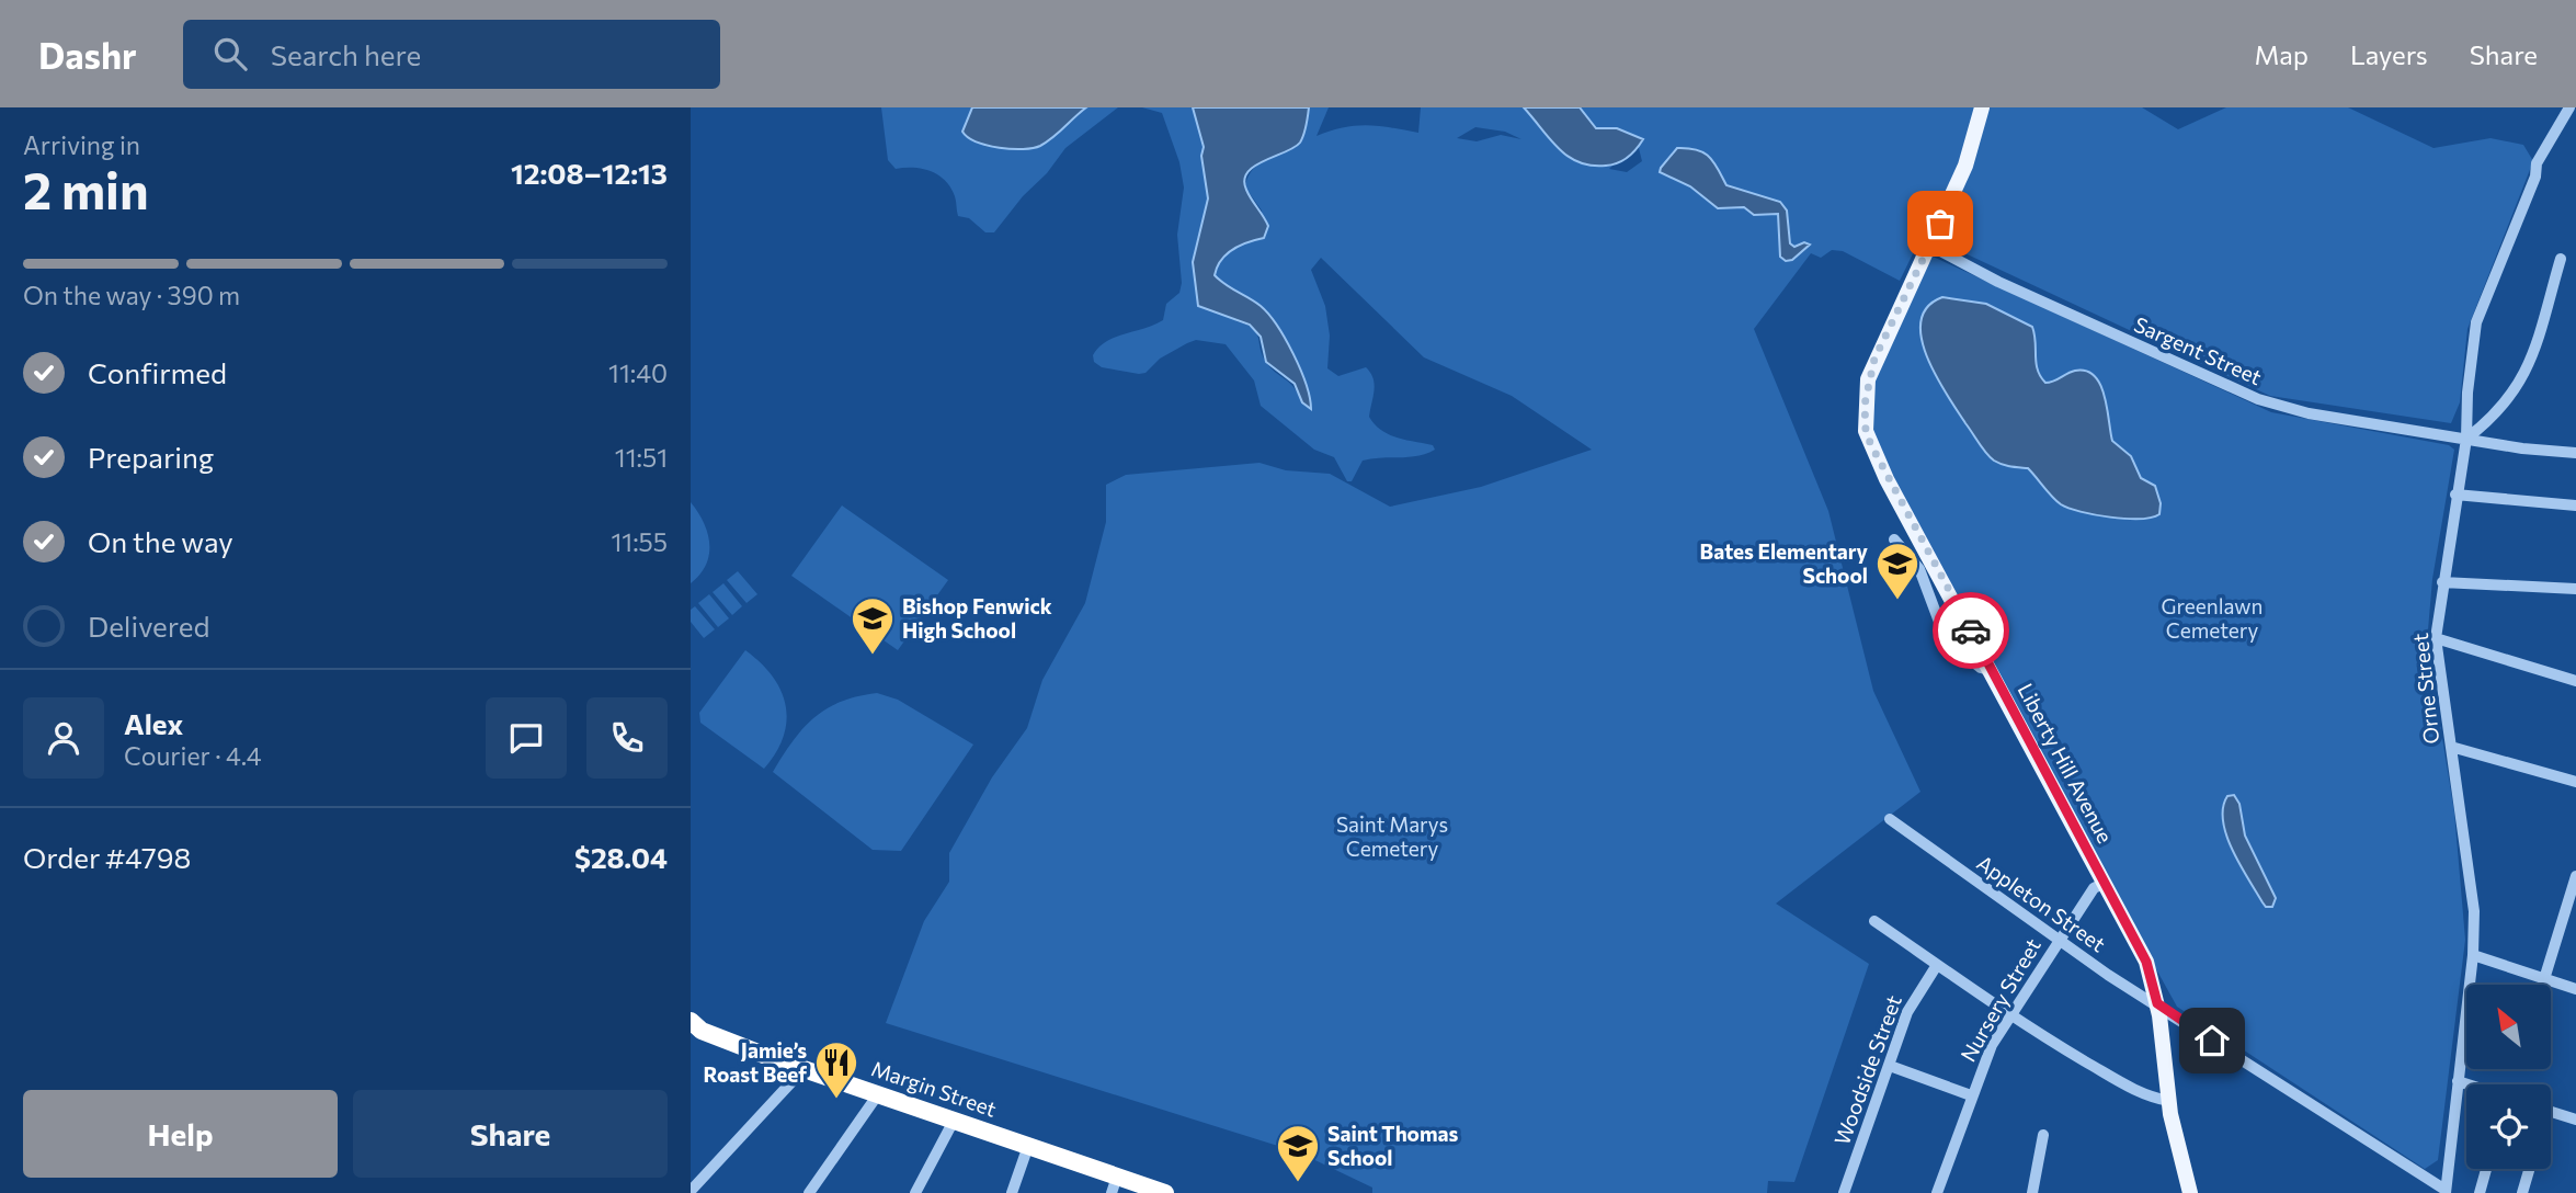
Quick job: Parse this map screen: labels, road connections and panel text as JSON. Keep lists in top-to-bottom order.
{
  "streets": {
    "highway": ["Margin Street"],
    "main road": ["Liberty Hill Avenue"],
    "street": [
      "Sargent Street",
      "Orne Street",
      "Appleton Street",
      "Nursery Street",
      "Woodside Street"
    ]
  },
  "crossings": [
    ["Sargent Street", "Orne Street"],
    ["Sargent Street", "Liberty Hill Avenue"],
    ["Orne Street", "Appleton Street"],
    ["Liberty Hill Avenue", "Appleton Street"],
    ["Liberty Hill Avenue", "Nursery Street"],
    ["Appleton Street", "Nursery Street"]
  ],
  "parks": ["Greenlawn Cemetery", "Saint Marys Cemetery"],
  "places": {
    "school or university": ["Bates Elementary School", "Bishop Fenwick High School", "Saint Thomas School"],
    "restaurant": ["Jamie’s Roast Beef"]
  },
  "north": "top left",
  "page": {
    "header": "Dashr",
    "search": "Search here",
    "nav": ["Map", "Layers", "Share"],
    "heading": ["2 min", "Arriving in", "12:08–12:13"],
    "panel": [
      "Alex",
      "Courier · 4.4",
      "Order #4798",
      "$28.04"
    ],
    "bar": "On the way · 390 m",
    "list": [
      ["Confirmed", "11:40"],
      ["Preparing", "11:51"],
      ["On the way", "11:55"],
      "Delivered"
    ],
    "buttons": ["Help", "Share"]
  }
}
